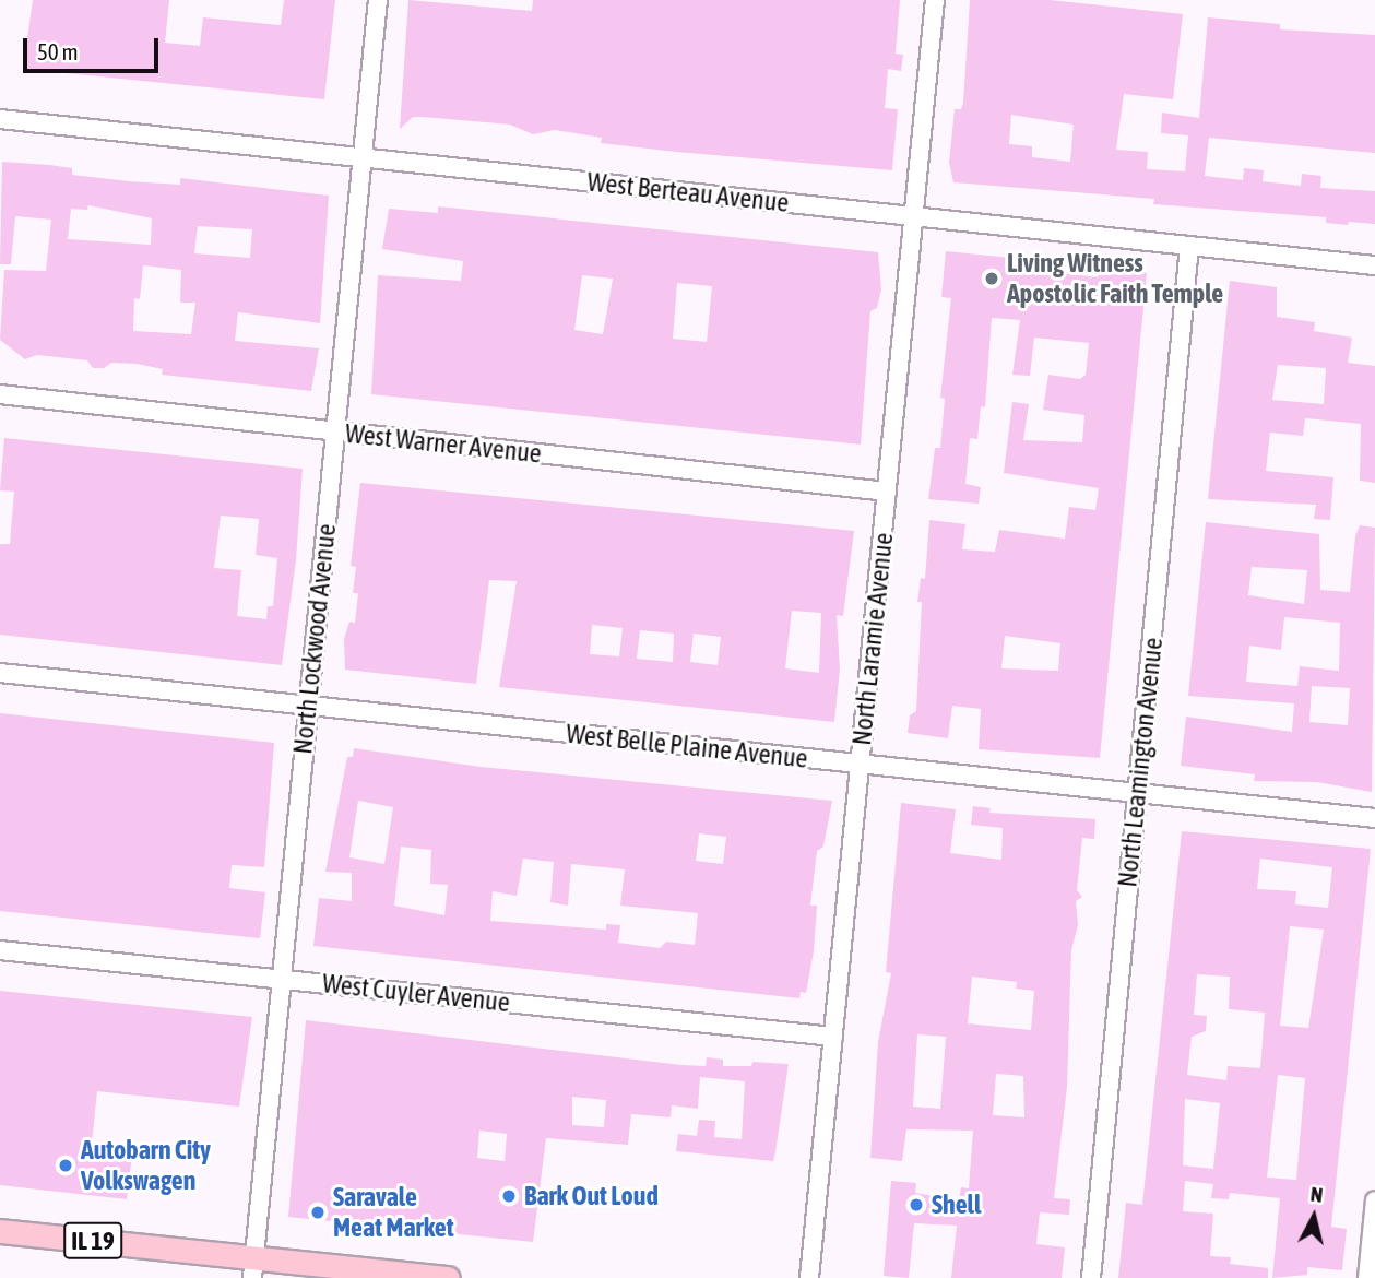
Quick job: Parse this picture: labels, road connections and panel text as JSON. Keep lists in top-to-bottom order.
{
  "streets": {
    "main road": ["IL 19"],
    "street": [
      "West Berteau Avenue",
      "West Warner Avenue",
      "North Lockwood Avenue",
      "North Laramie Avenue",
      "West Belle Plaine Avenue",
      "North Leamington Avenue",
      "West Cuyler Avenue"
    ]
  },
  "crossings": [
    ["West Berteau Avenue", "North Lockwood Avenue"],
    ["West Berteau Avenue", "North Laramie Avenue"],
    ["West Berteau Avenue", "North Leamington Avenue"],
    ["West Warner Avenue", "North Lockwood Avenue"],
    ["West Warner Avenue", "North Laramie Avenue"],
    ["North Lockwood Avenue", "West Belle Plaine Avenue"],
    ["North Lockwood Avenue", "West Cuyler Avenue"],
    ["North Lockwood Avenue", "IL 19"],
    ["North Laramie Avenue", "West Belle Plaine Avenue"],
    ["North Laramie Avenue", "West Cuyler Avenue"],
    ["West Belle Plaine Avenue", "North Leamington Avenue"]
  ],
  "places": [
    "Living Witness Apostolic Faith Temple",
    "Autobarn City Volkswagen",
    "Bark Out Loud",
    "Shell",
    "Saravale Meat Market"
  ],
  "scale_bar": "50 m",
  "north": "top"
}
